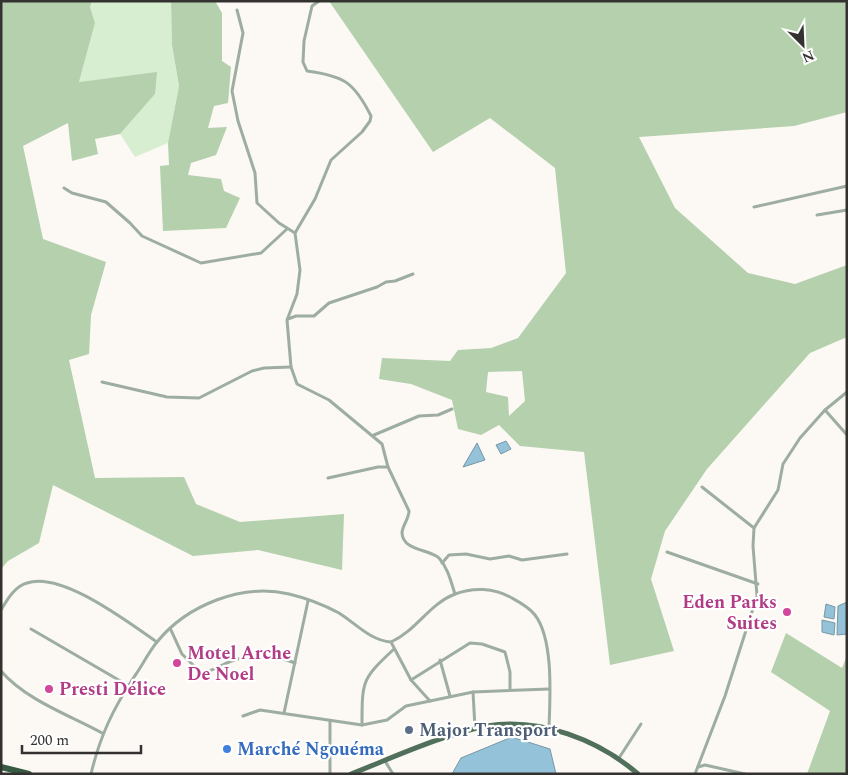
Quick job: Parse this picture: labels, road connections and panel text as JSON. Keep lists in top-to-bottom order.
{
  "places": [
    "Eden Parks Suites",
    "Motel Arche De Noel",
    "Presti Délice",
    "Major Transport",
    "Marché Ngouéma"
  ],
  "scale_bar": "200 m",
  "north": "bottom right"
}
